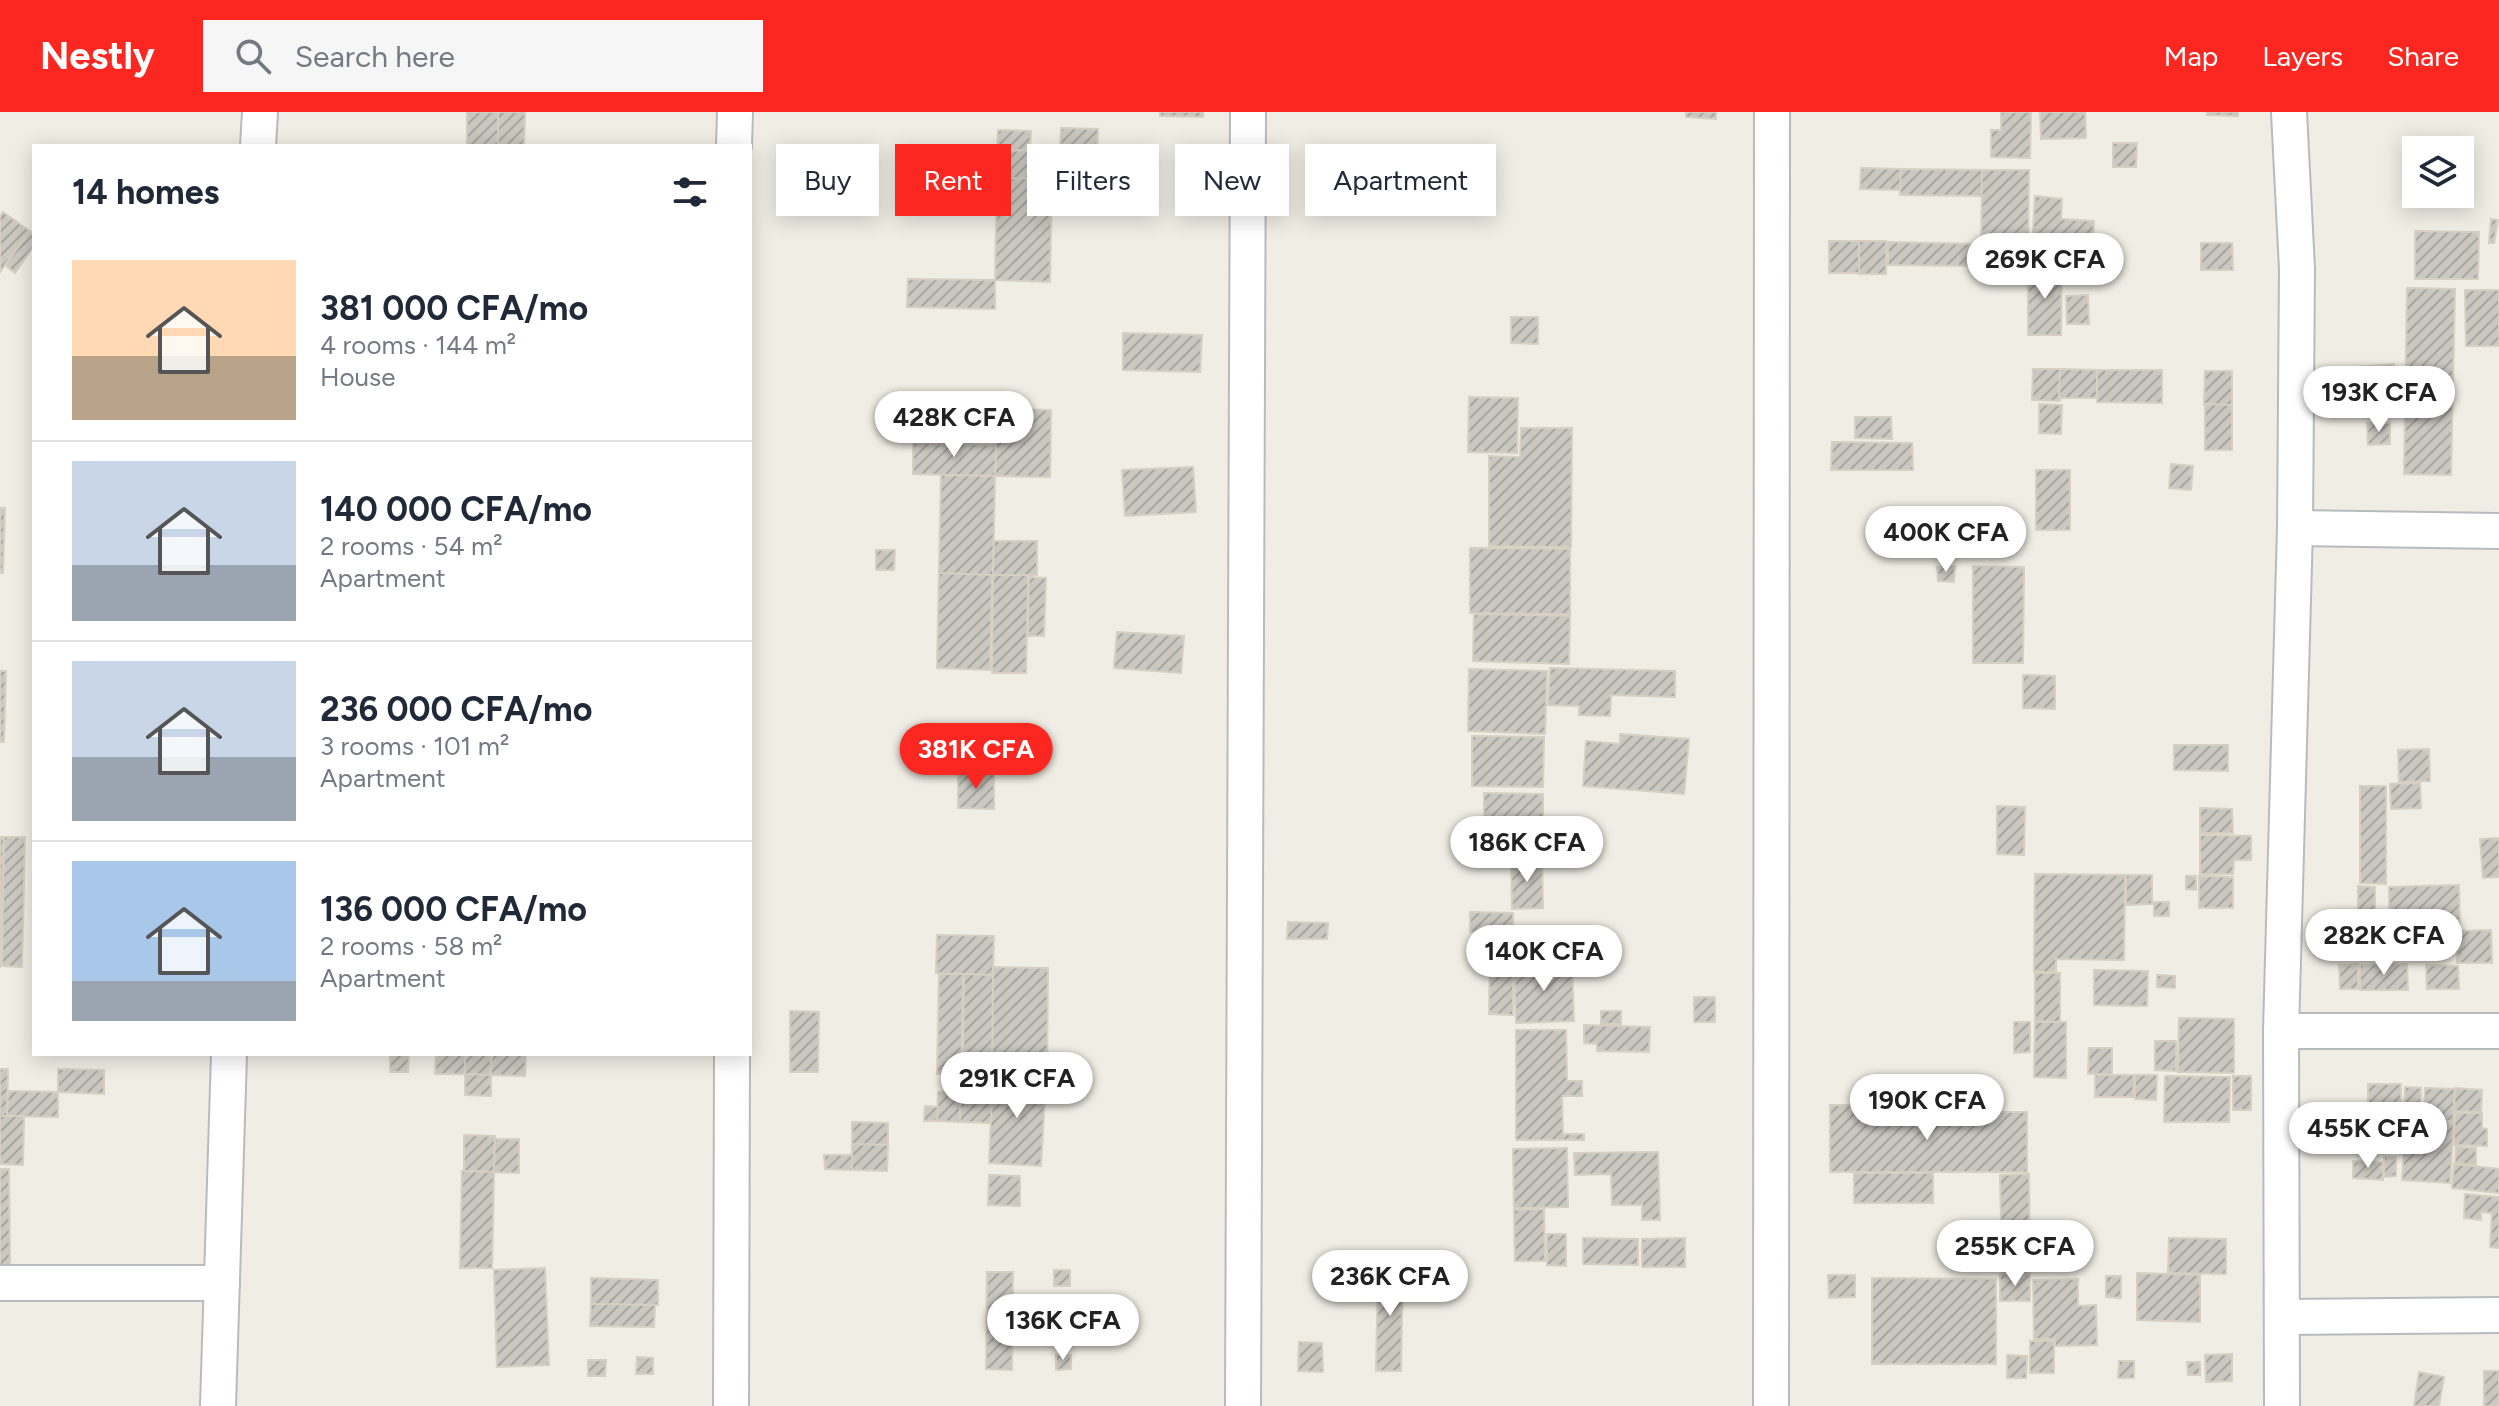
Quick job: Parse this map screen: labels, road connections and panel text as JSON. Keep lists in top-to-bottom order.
{
  "page": {
    "header": "Nestly",
    "search": "Search here",
    "nav": ["Map", "Layers", "Share"],
    "chip": [
      "Buy",
      "Rent",
      "Filters",
      "New",
      "Apartment"
    ],
    "heading": "14 homes",
    "price": [
      "269K CFA",
      "193K CFA",
      "428K CFA",
      "400K CFA",
      "381K CFA",
      "186K CFA",
      "282K CFA",
      "140K CFA",
      "291K CFA",
      "190K CFA",
      "455K CFA",
      "255K CFA",
      "236K CFA",
      "136K CFA"
    ],
    "list": [
      {
        "name": "381 000 CFA/mo",
        "note": "4 rooms · 144 m² · House"
      },
      {
        "name": "140 000 CFA/mo",
        "note": "2 rooms · 54 m² · Apartment"
      },
      {
        "name": "236 000 CFA/mo",
        "note": "3 rooms · 101 m² · Apartment"
      },
      {
        "name": "136 000 CFA/mo",
        "note": "2 rooms · 58 m² · Apartment"
      }
    ]
  }
}
